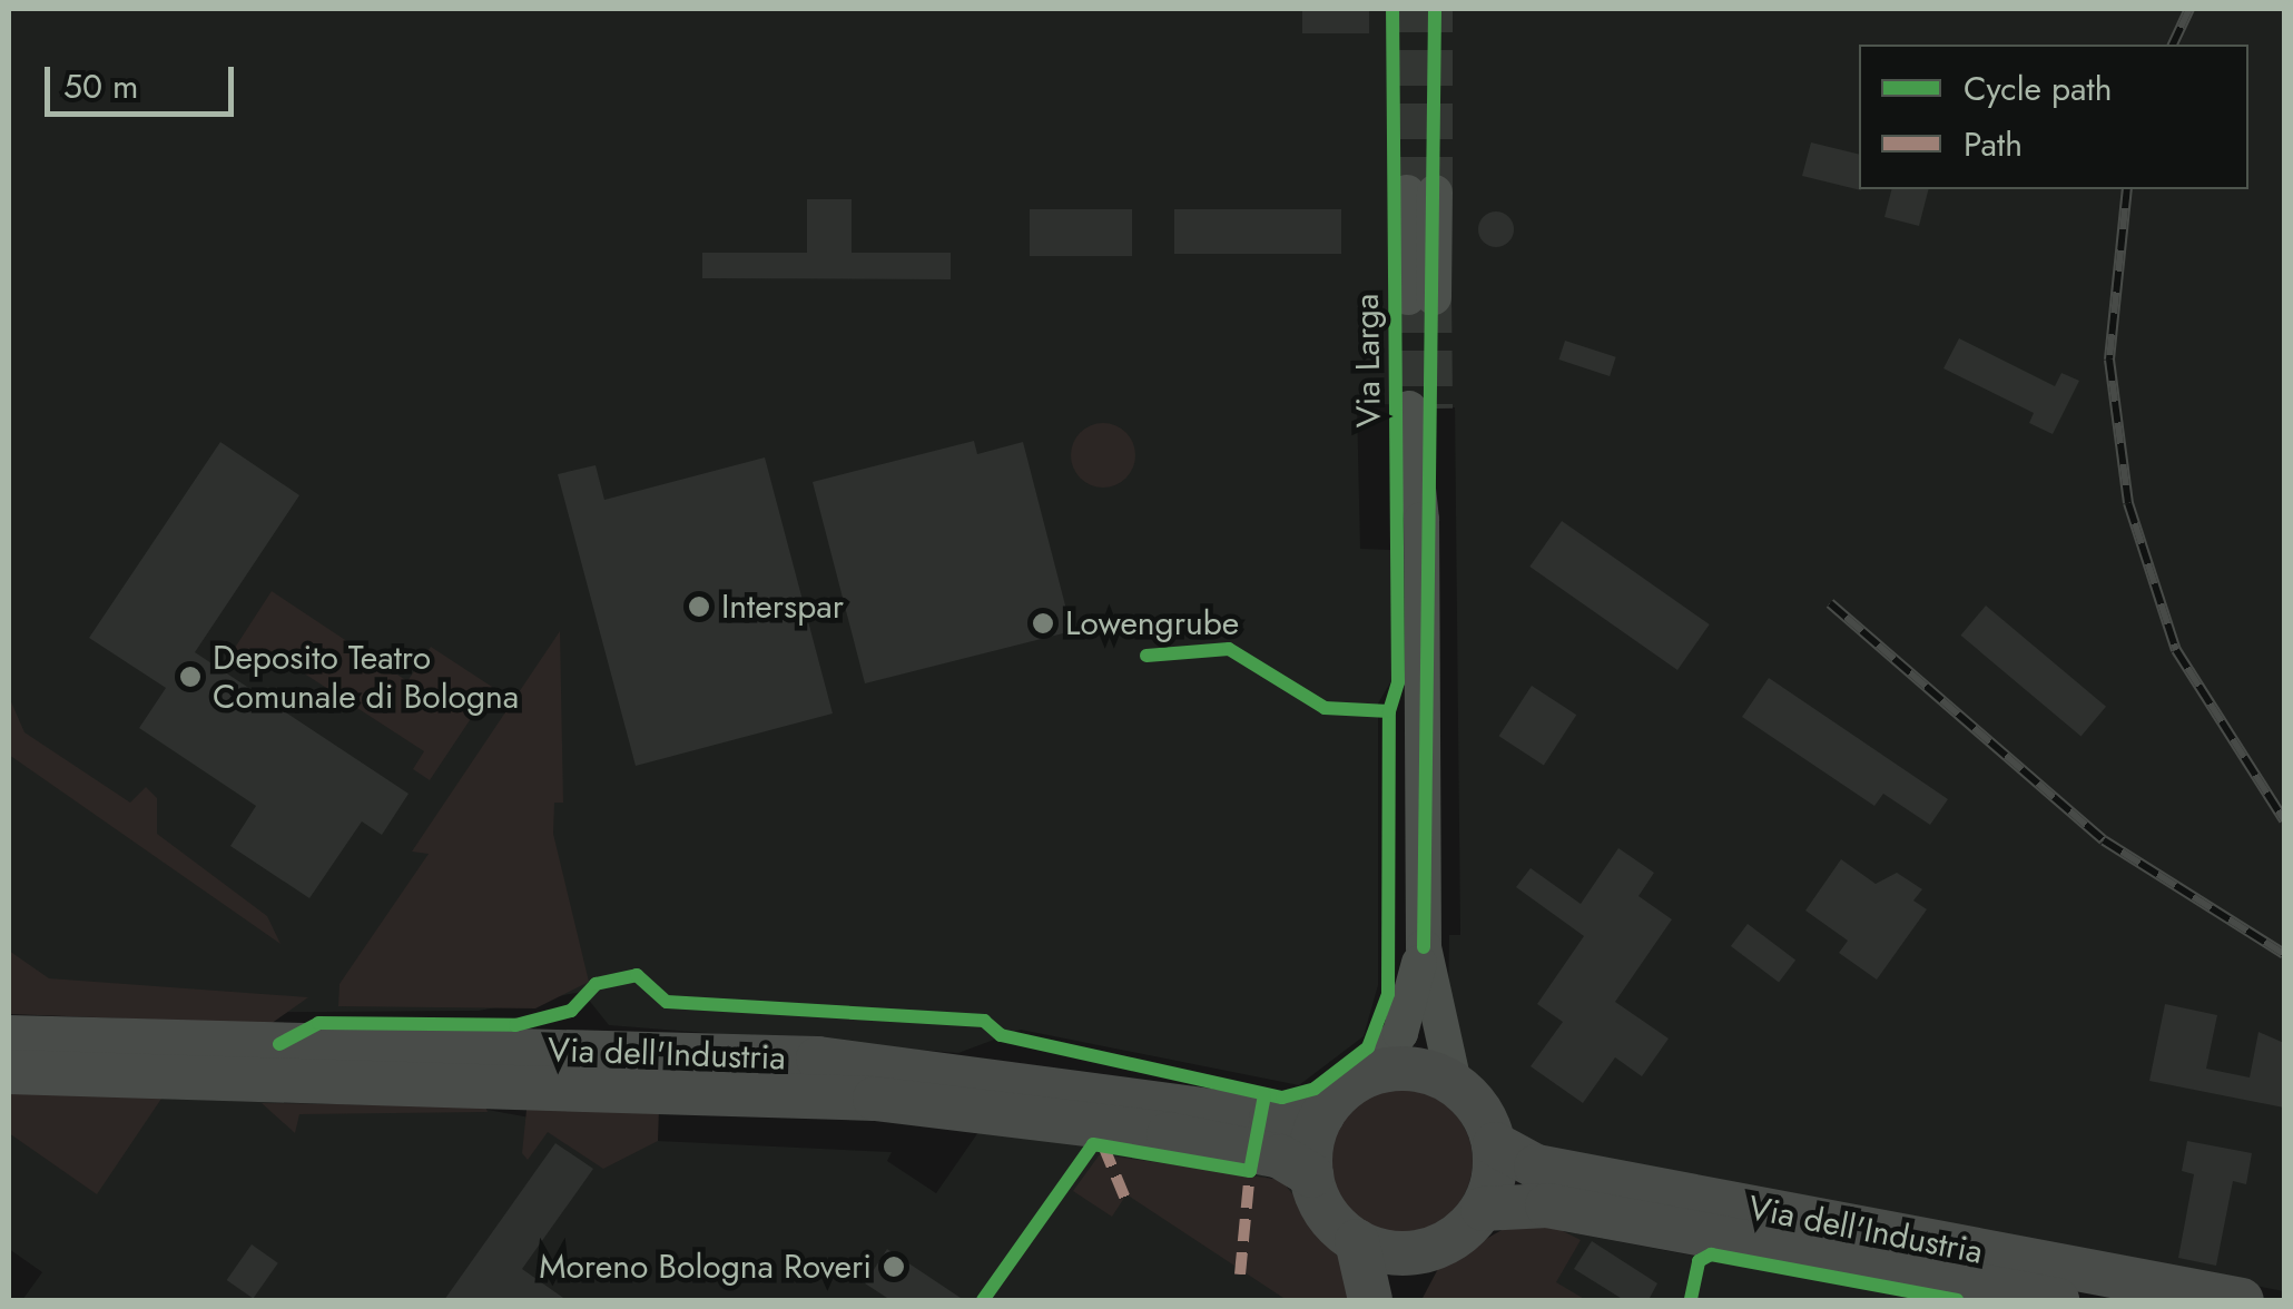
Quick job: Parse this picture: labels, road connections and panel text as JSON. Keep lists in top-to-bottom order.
{
  "streets": {
    "main road": ["Via dell'Industria"],
    "street": ["Via Larga"]
  },
  "crossings": [
    ["Via Larga", "Via dell'Industria"]
  ],
  "places": [
    "Interspar",
    "Lowengrube",
    "Deposito Teatro Comunale di Bologna",
    "Moreno Bologna Roveri"
  ],
  "legend": ["Cycle path", "Path"],
  "scale_bar": "50 m"
}
